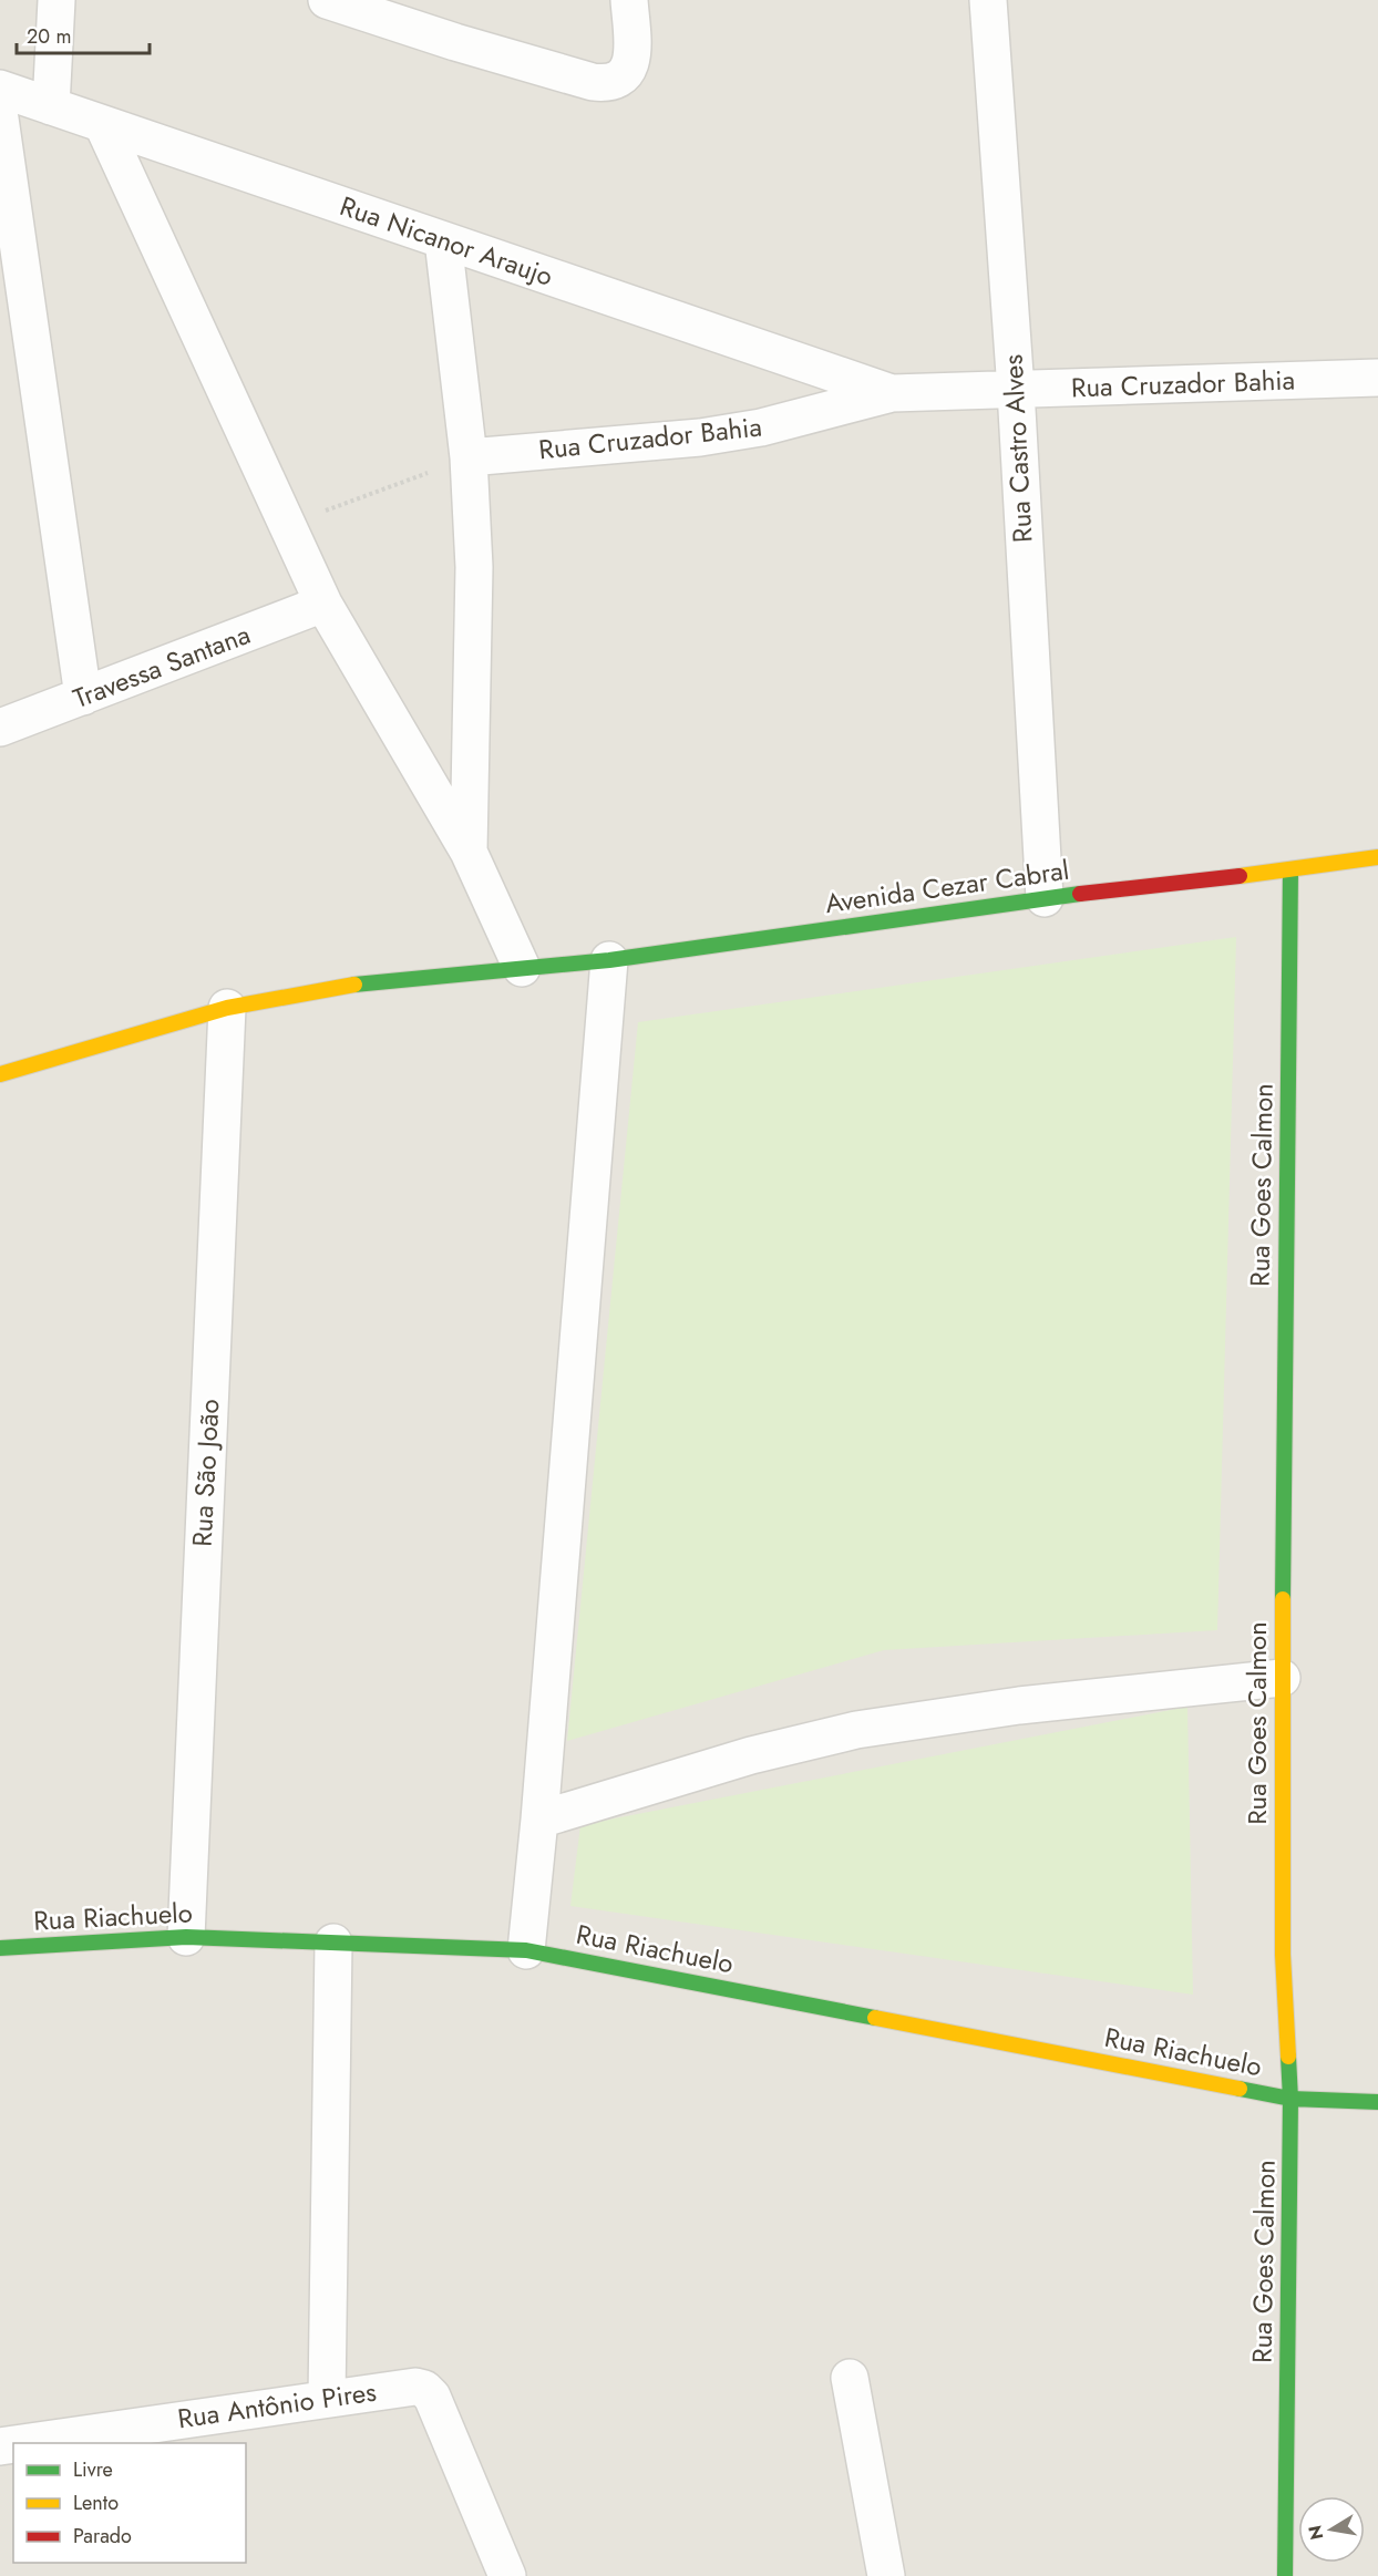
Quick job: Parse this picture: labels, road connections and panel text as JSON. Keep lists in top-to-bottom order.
{
  "streets": {
    "street": [
      "Rua Nicanor Araujo",
      "Rua Cruzador Bahia",
      "Rua Castro Alves",
      "Travessa Santana",
      "Avenida Cezar Cabral",
      "Rua Goes Calmon",
      "Rua São João",
      "Rua Riachuelo",
      "Rua Antônio Pires"
    ]
  },
  "crossings": [
    ["Rua Nicanor Araujo", "Rua Cruzador Bahia"],
    ["Rua Cruzador Bahia", "Rua Castro Alves"],
    ["Rua Castro Alves", "Avenida Cezar Cabral"],
    ["Avenida Cezar Cabral", "Rua Goes Calmon"],
    ["Avenida Cezar Cabral", "Rua São João"],
    ["Rua Goes Calmon", "Rua Riachuelo"],
    ["Rua São João", "Rua Riachuelo"]
  ],
  "legend": ["Livre", "Lento", "Parado"],
  "scale_bar": "20 m",
  "north": "left"
}
